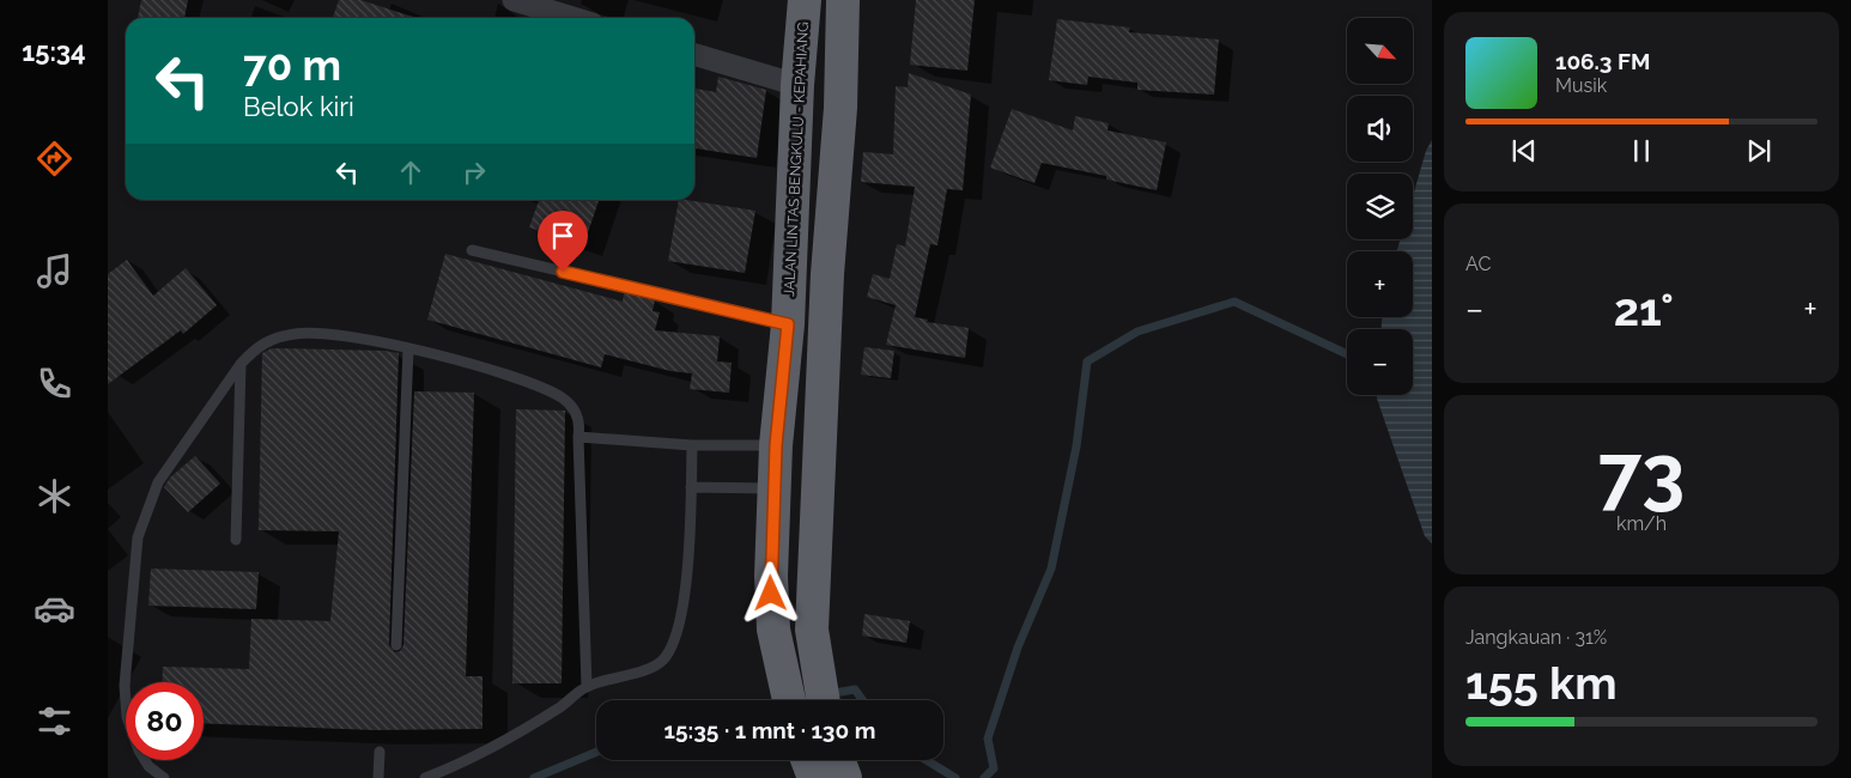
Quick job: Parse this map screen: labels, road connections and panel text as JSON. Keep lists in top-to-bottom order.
{
  "streets": {
    "highway": ["JALAN LINTAS BENGKULU - KEPAHIANG"]
  },
  "north": "bottom right",
  "page": {
    "tabs": "15:34",
    "map_buttons": ["+", "−"],
    "turn": ["70 m", "Belok kiri"],
    "song": ["106.3 FM", "Musik"],
    "tile": [
      "AC",
      ["73", "km/h"],
      ["Jangkauan · 31%", "155 km"]
    ],
    "heat": ["−", "21°", "+"],
    "limit": "80",
    "trip": "15:35 · 1 mnt · 130 m"
  }
}
